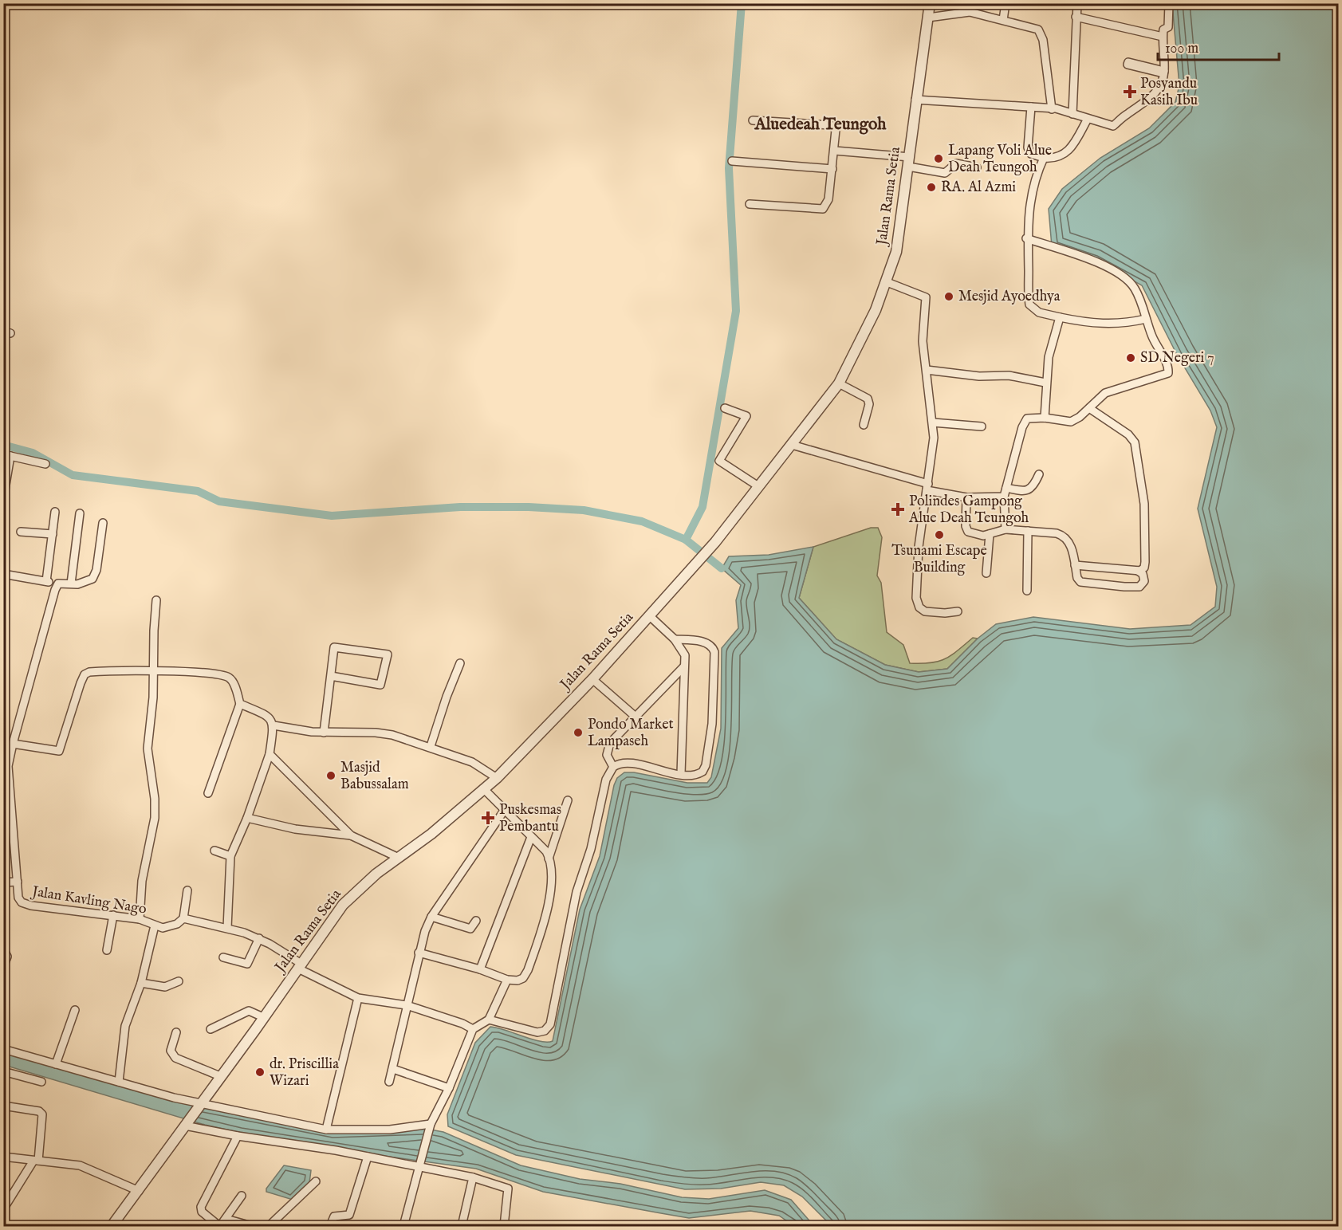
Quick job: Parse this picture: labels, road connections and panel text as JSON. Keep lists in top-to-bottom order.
{
  "streets": {
    "street": ["Jalan Rama Setia", "Jalan Kavling Nago"]
  },
  "districts": ["Aluedeah Teungoh"],
  "places": {
    "health": ["Posyandu Kasih Ibu", "Polindes Gampong Alue Deah Teungoh", "Puskesmas Pembantu"],
    "other": [
      "Lapang Voli Alue Deah Teungoh",
      "RA. Al Azmi",
      "Mesjid Ayoedhya",
      "SD Negeri 7",
      "Tsunami Escape Building",
      "Pondo Market Lampaseh",
      "Masjid Babussalam",
      "dr. Priscillia Wizari"
    ]
  },
  "scale_bar": "100 m"
}
